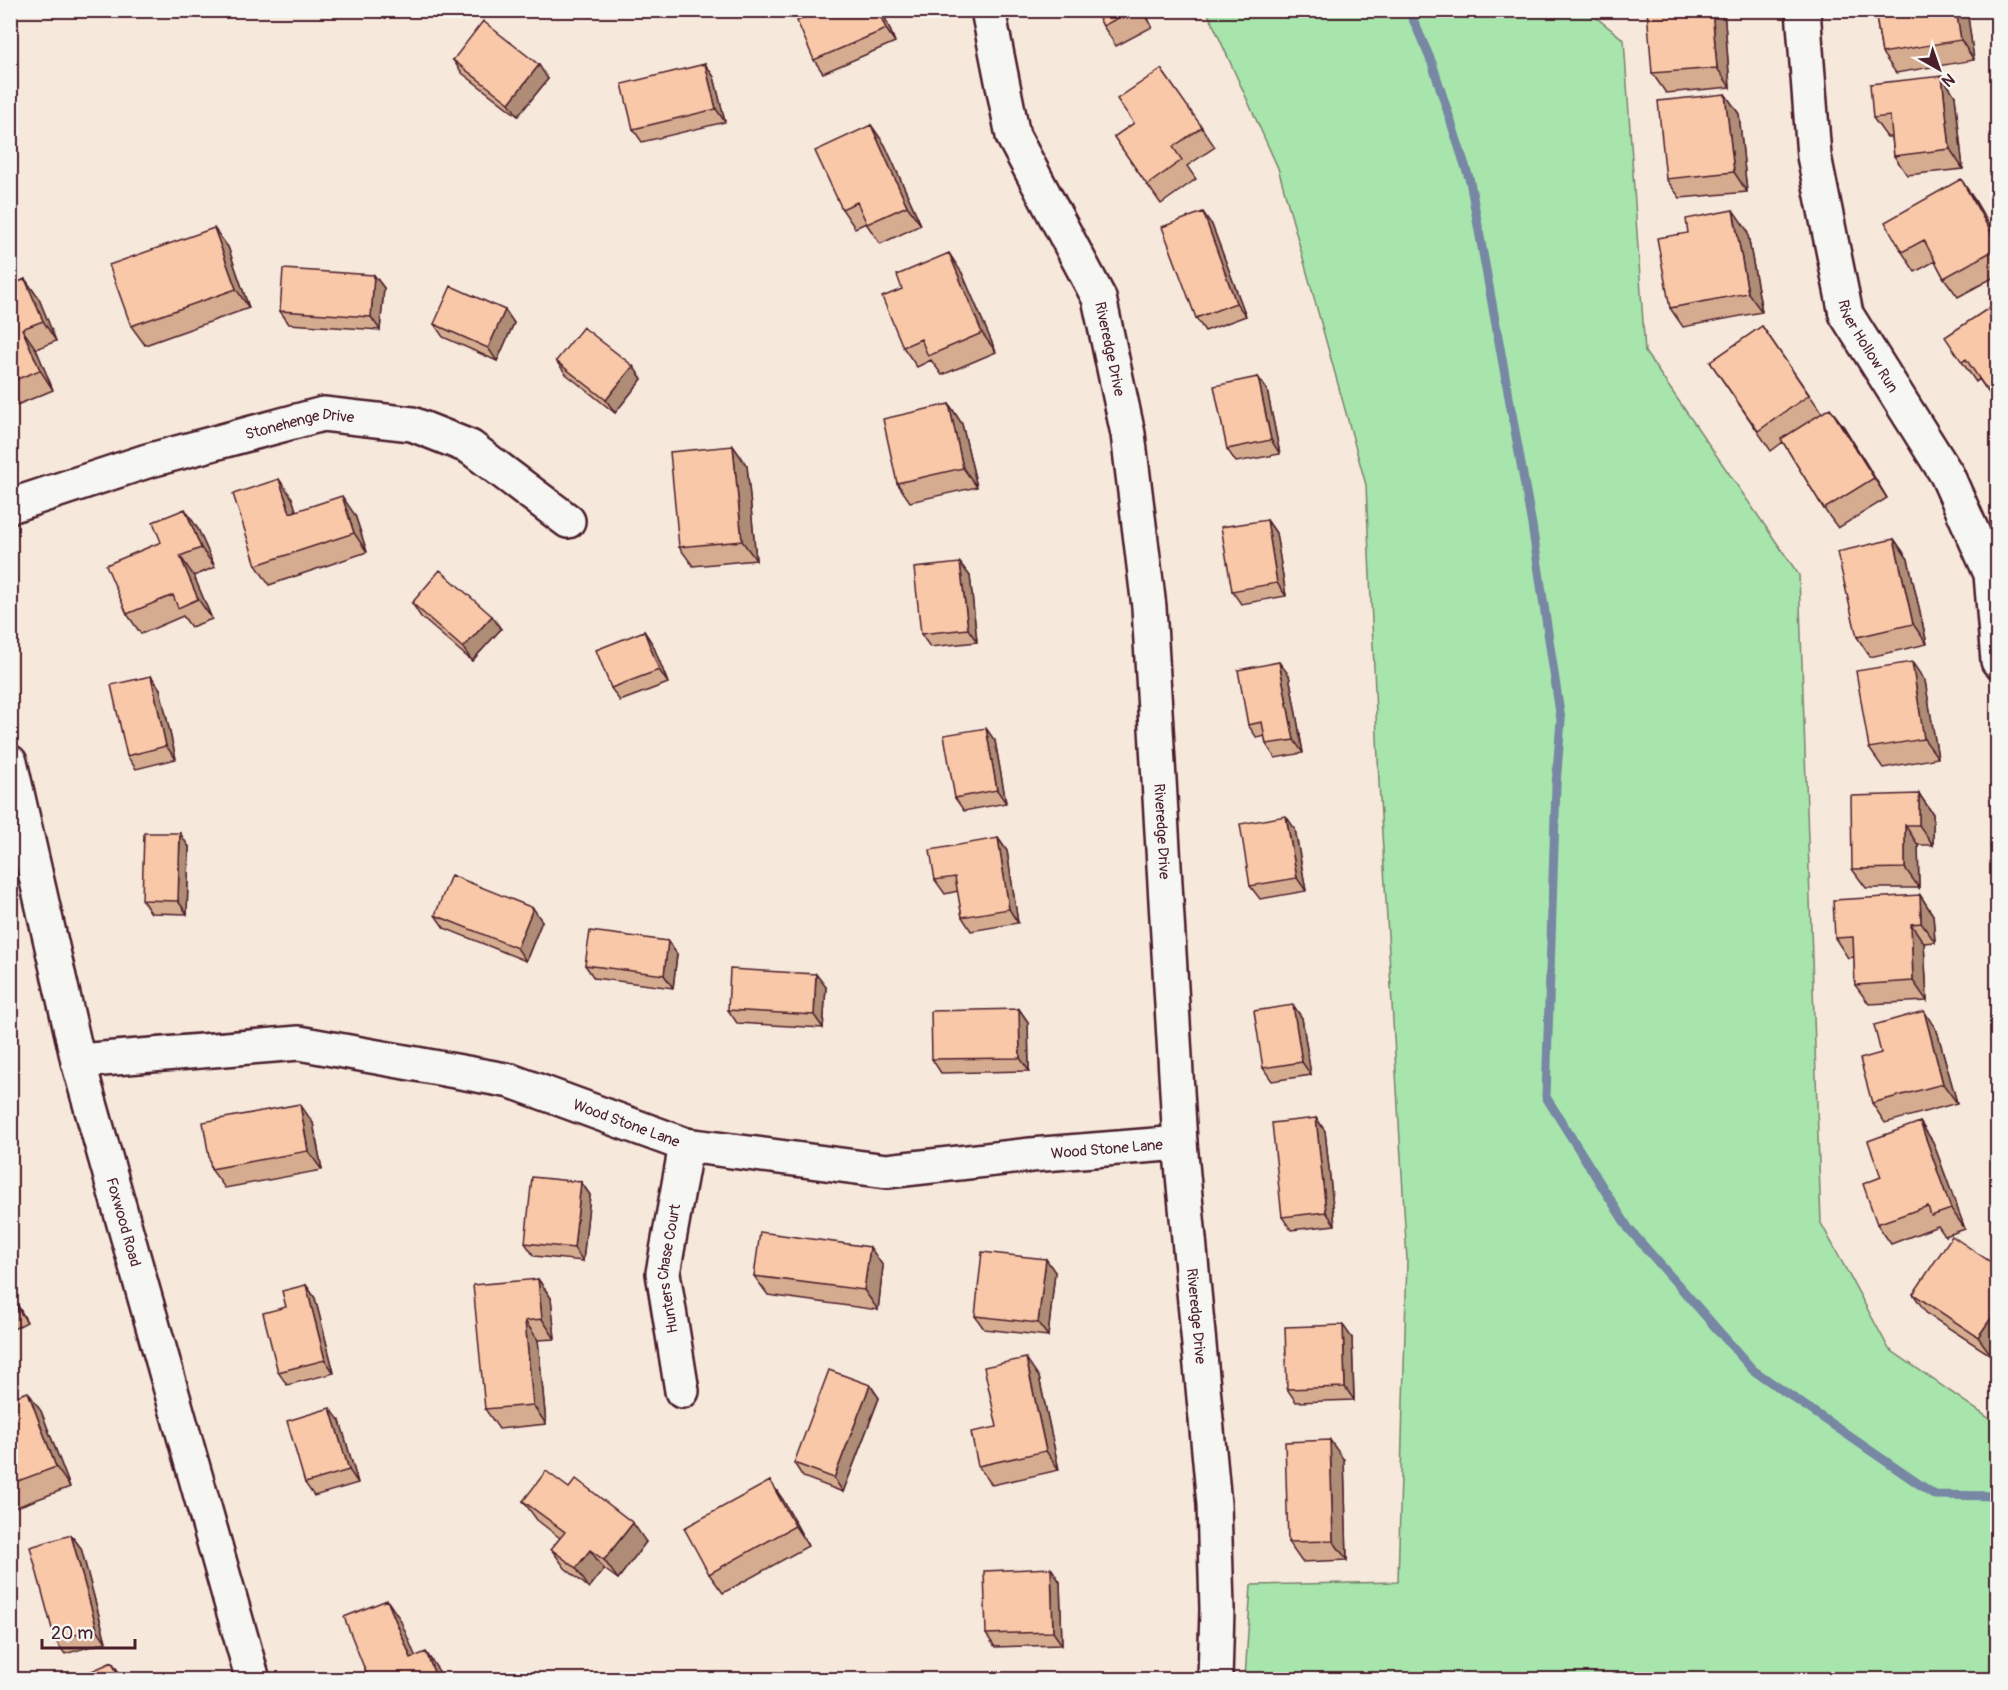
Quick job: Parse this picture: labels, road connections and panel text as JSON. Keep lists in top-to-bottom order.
{
  "streets": {
    "street": [
      "River Hollow Run",
      "Riveredge Drive",
      "Stonehenge Drive",
      "Wood Stone Lane",
      "Foxwood Road",
      "Hunters Chase Court"
    ]
  },
  "crossings": [
    ["Riveredge Drive", "Wood Stone Lane"],
    ["Wood Stone Lane", "Foxwood Road"],
    ["Wood Stone Lane", "Hunters Chase Court"]
  ],
  "scale_bar": "20 m",
  "north": "bottom right"
}
